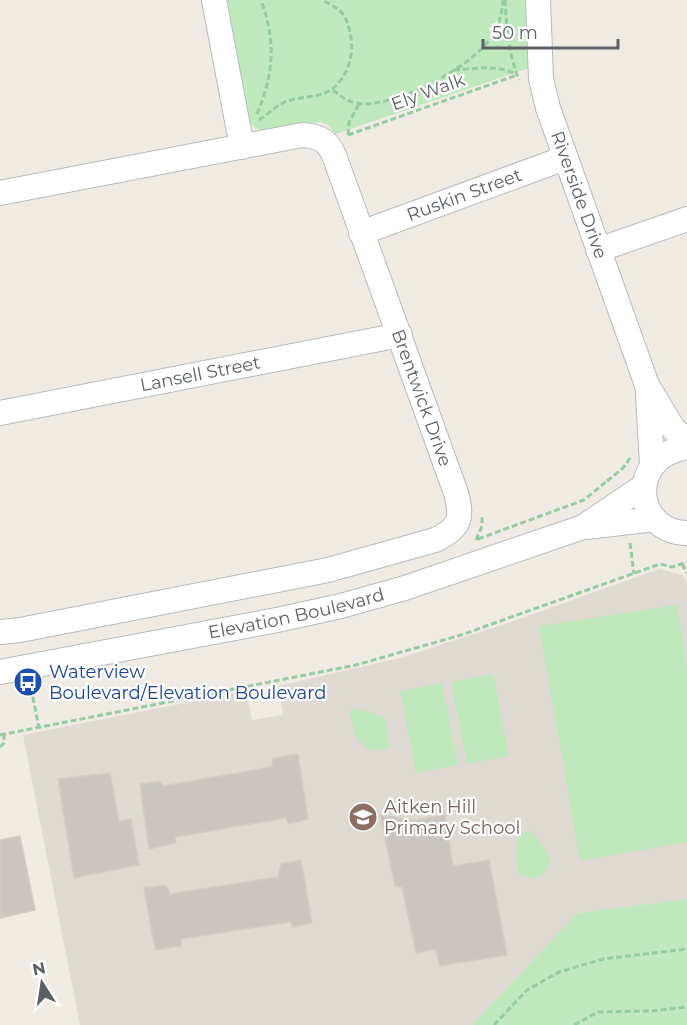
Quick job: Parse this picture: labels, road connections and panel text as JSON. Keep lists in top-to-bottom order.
{
  "streets": {
    "street": [
      "Ruskin Street",
      "Riverside Drive",
      "Lansell Street",
      "Brentwick Drive",
      "Elevation Boulevard"
    ],
    "path": ["Ely Walk"]
  },
  "crossings": [
    ["Ruskin Street", "Riverside Drive"],
    ["Ruskin Street", "Brentwick Drive"],
    ["Riverside Drive", "Elevation Boulevard"],
    ["Lansell Street", "Brentwick Drive"]
  ],
  "places": {
    "bus stop": ["Waterview Boulevard/Elevation Boulevard"],
    "school or university": ["Aitken Hill Primary School"]
  },
  "scale_bar": "50 m",
  "north": "top"
}
